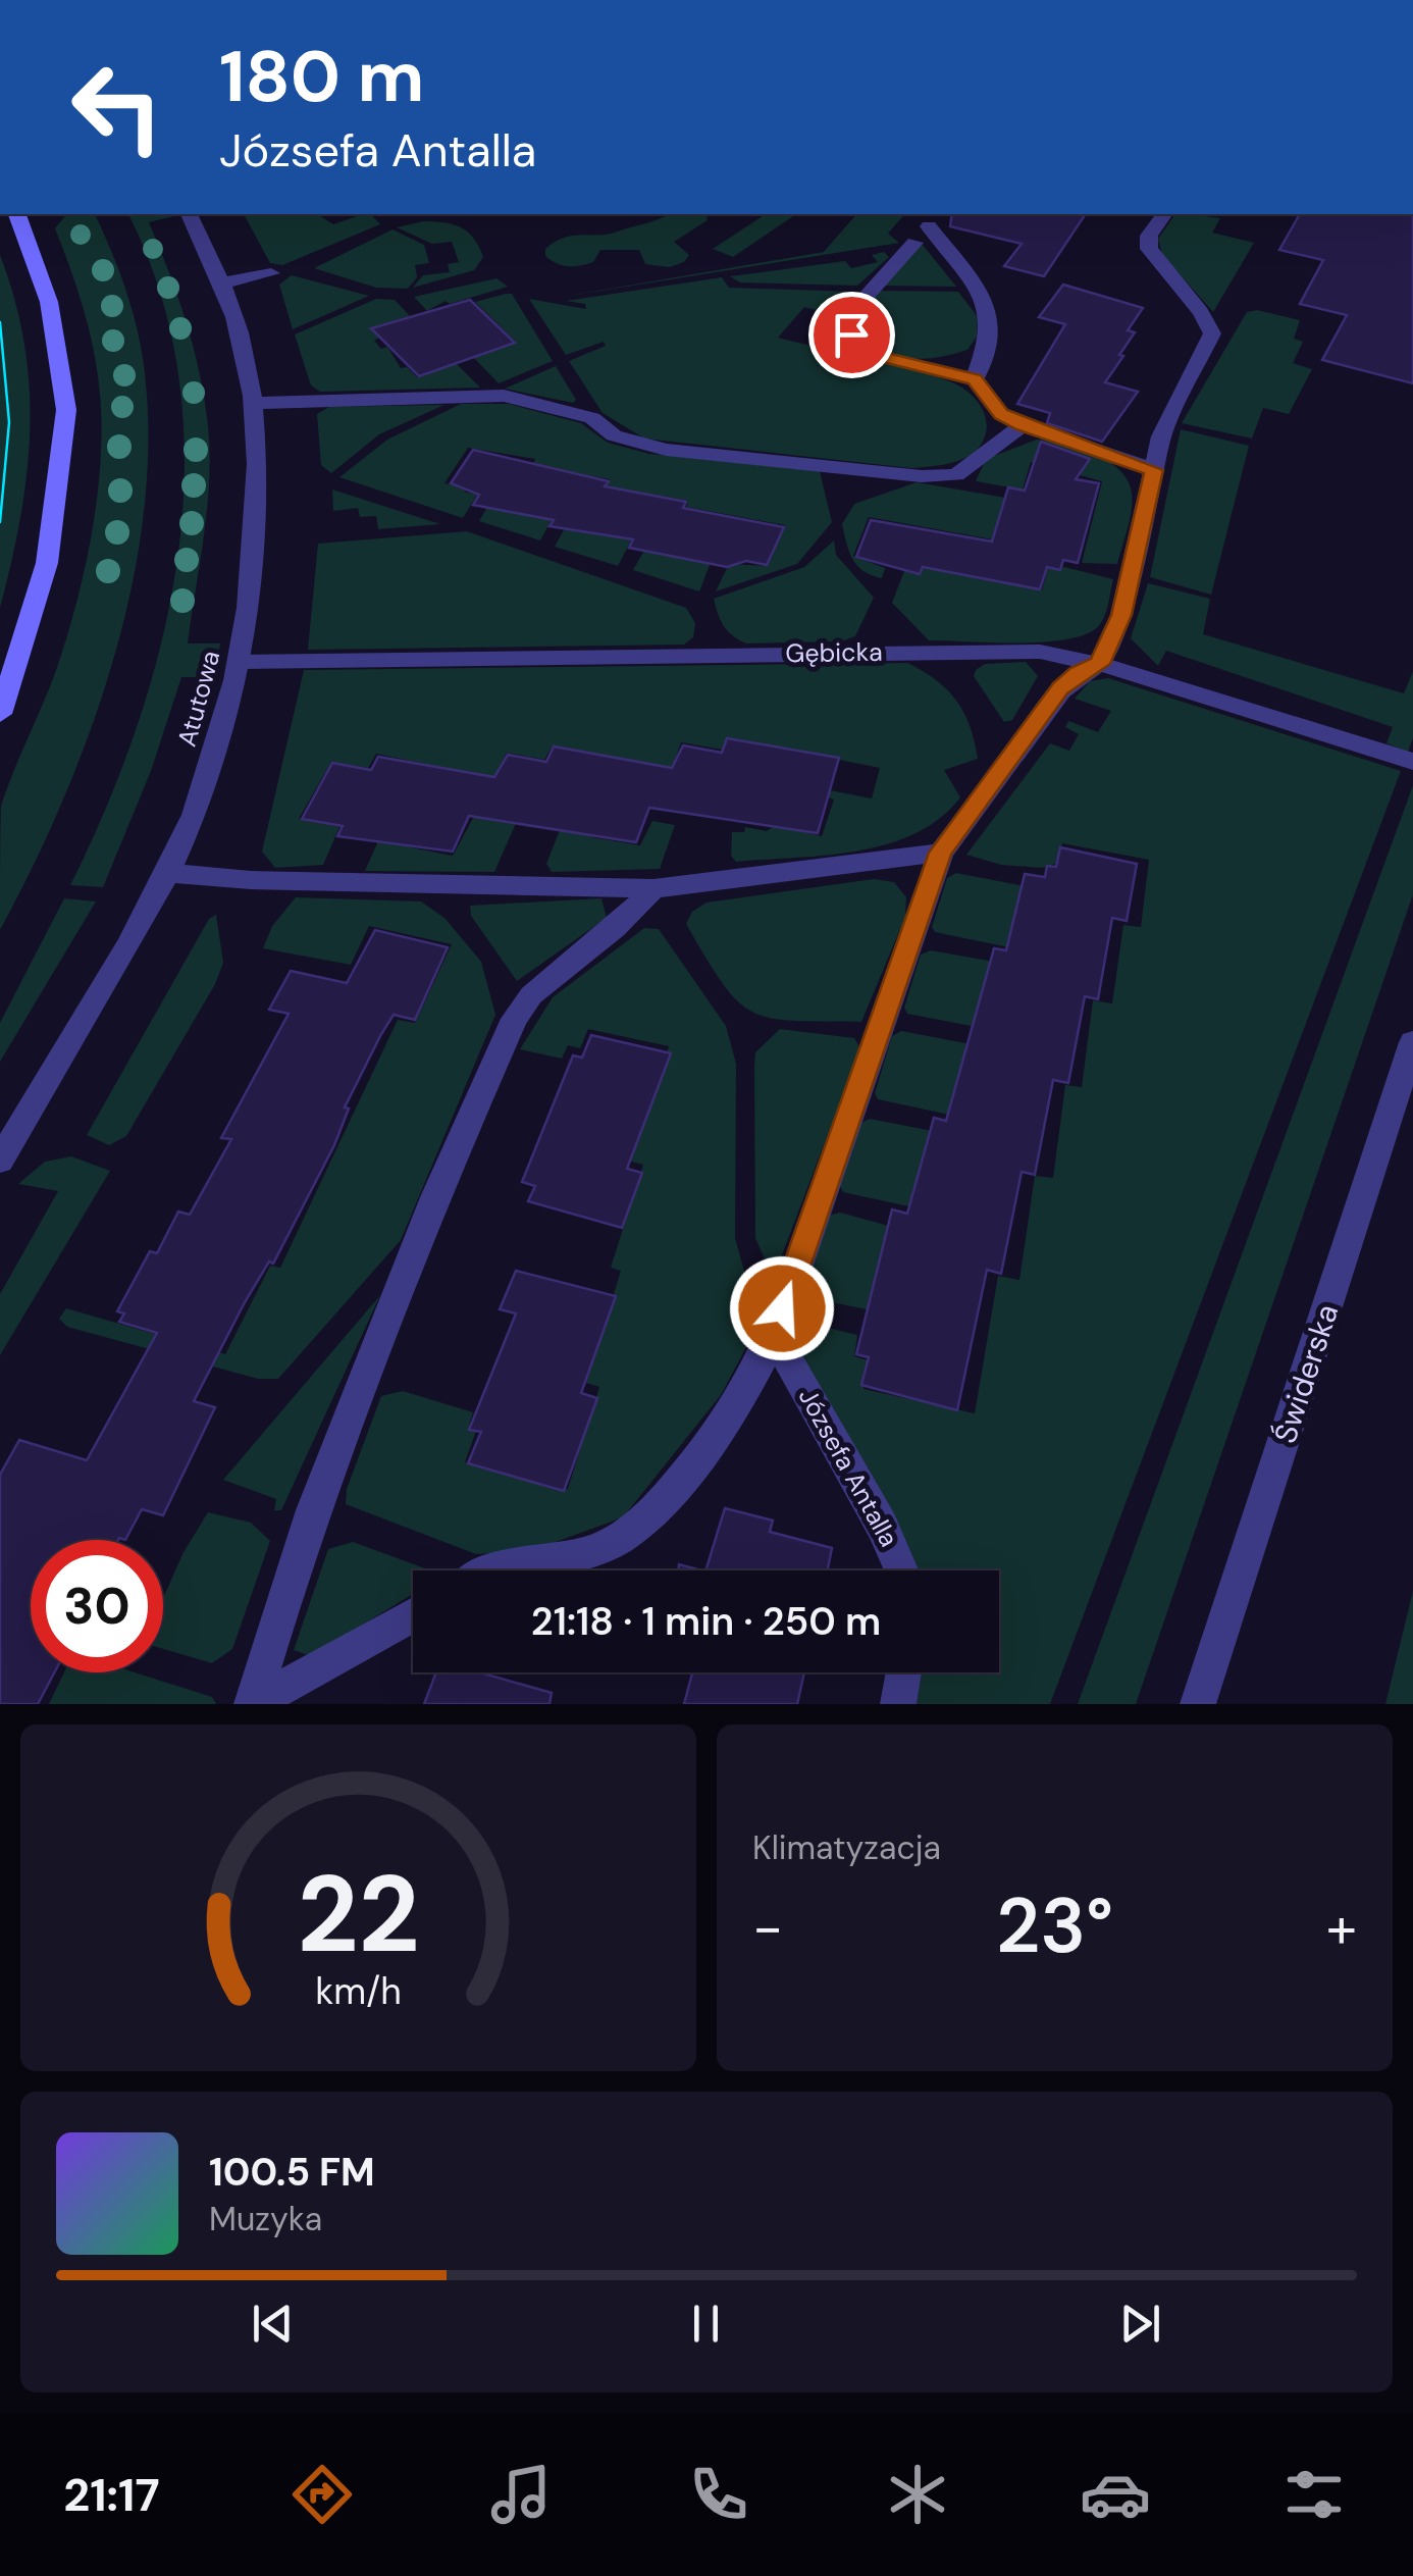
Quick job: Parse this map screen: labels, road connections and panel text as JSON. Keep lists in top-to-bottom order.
{
  "streets": {
    "street": [
      "Gębicka",
      "Atutowa",
      "Świderska",
      "Józsefa Antalla"
    ]
  },
  "crossings": [
    ["Gębicka", "Atutowa"]
  ],
  "page": {
    "turn": ["180 m", "Józsefa Antalla"],
    "limit": "30",
    "trip": "21:18 · 1 min · 250 m",
    "tile": "Klimatyzacja",
    "heat": ["−", "23°", "+"],
    "song": ["100.5 FM", "Muzyka"],
    "tabs": "21:17",
    "gauge": ["22", "km/h"]
  }
}
